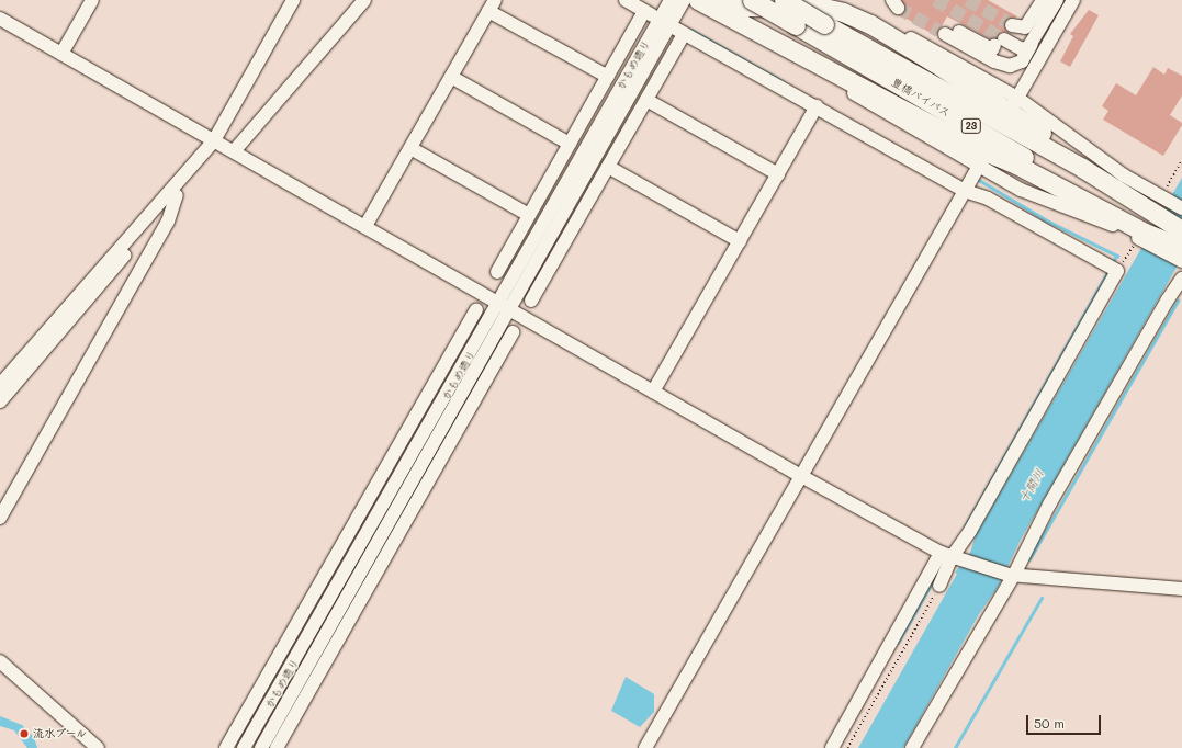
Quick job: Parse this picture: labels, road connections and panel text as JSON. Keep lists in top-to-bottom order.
{
  "streets": {
    "highway": ["豊橋バイパス", "23"],
    "street": ["かもめ通り"]
  },
  "crossings": [
    ["豊橋バイパス", "23"]
  ],
  "water": ["十間川"],
  "places": ["流水プール"],
  "scale_bar": "50 m"
}
